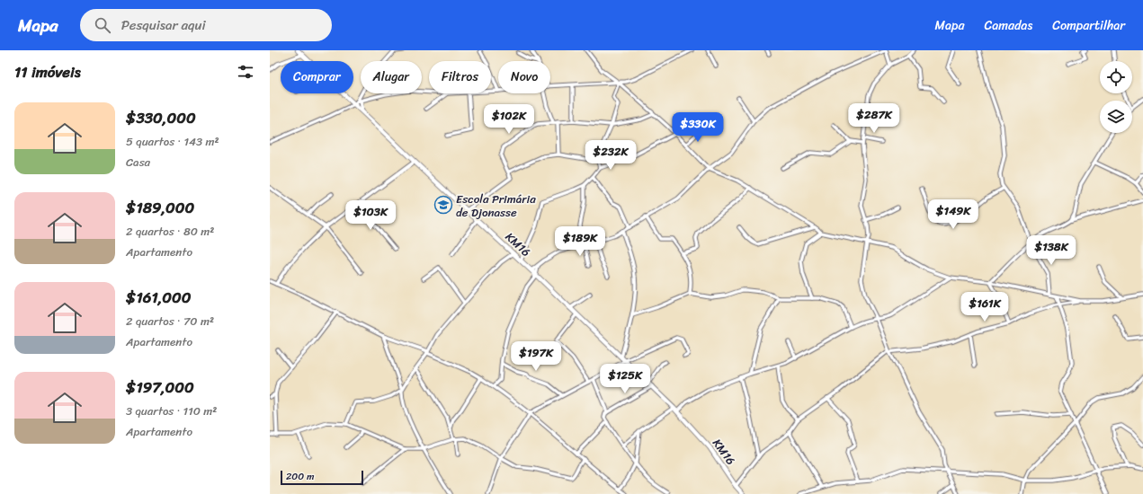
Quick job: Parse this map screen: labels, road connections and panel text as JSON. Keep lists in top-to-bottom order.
{
  "streets": {
    "street": ["KM16"]
  },
  "places": {
    "school or university": ["Escola Primária de Djonasse"]
  },
  "scale_bar": "200 m",
  "page": {
    "header": "Mapa",
    "search": "Pesquisar aqui",
    "nav": ["Mapa", "Camadas", "Compartilhar"],
    "heading": "11 imóveis",
    "chip": [
      "Comprar",
      "Alugar",
      "Filtros",
      "Novo"
    ],
    "list": [
      {
        "name": "$330,000",
        "note": "5 quartos · 143 m² · Casa"
      },
      {
        "name": "$189,000",
        "note": "2 quartos · 80 m² · Apartamento"
      },
      {
        "name": "$161,000",
        "note": "2 quartos · 70 m² · Apartamento"
      },
      {
        "name": "$197,000",
        "note": "3 quartos · 110 m² · Apartamento"
      }
    ],
    "price": [
      "$287K",
      "$102K",
      "$330K",
      "$232K",
      "$149K",
      "$103K",
      "$189K",
      "$138K",
      "$161K",
      "$197K",
      "$125K"
    ],
    "scale": "200 m"
  }
}
